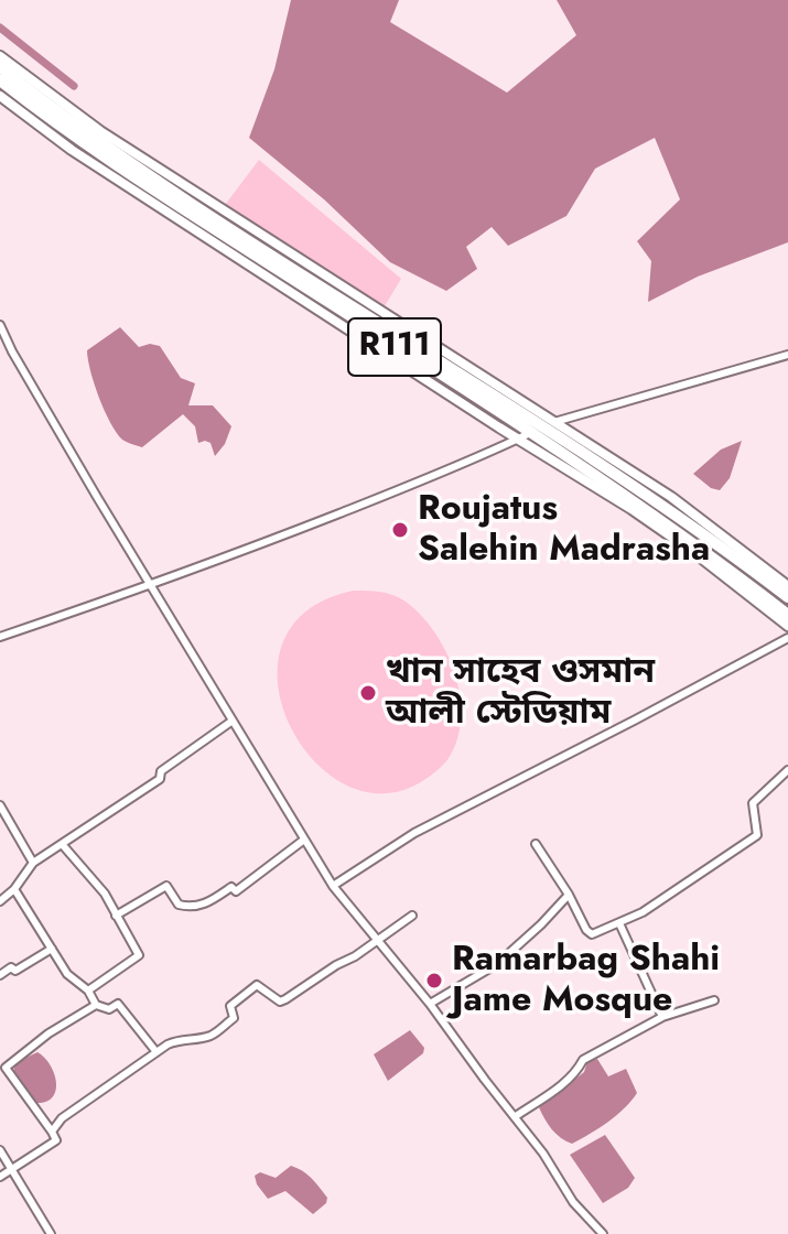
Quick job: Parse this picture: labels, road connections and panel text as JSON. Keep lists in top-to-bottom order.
{
  "streets": {
    "main road": ["R111"]
  },
  "places": ["Roujatus Salehin Madrasha", "খান সাহেব ওসমান আলী স্টেডিয়াম", "Ramarbag Shahi Jame Mosque"]
}
